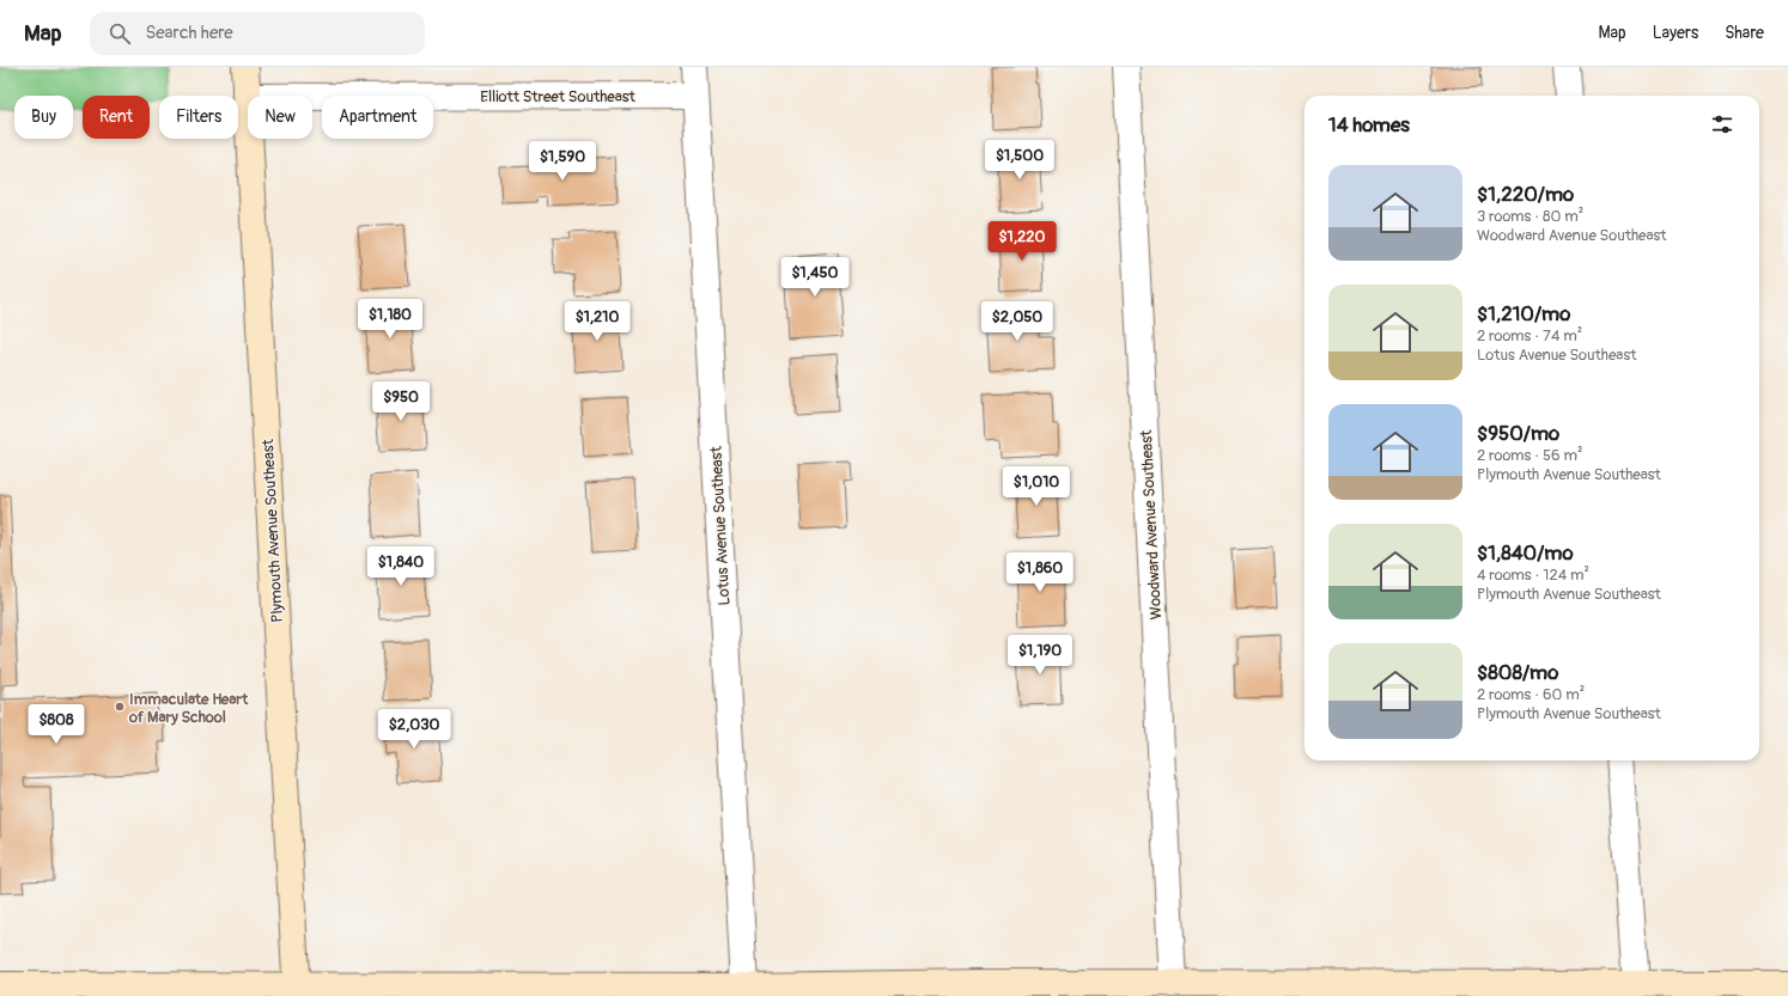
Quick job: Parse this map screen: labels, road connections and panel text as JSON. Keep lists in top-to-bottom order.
{
  "streets": {
    "main road": ["Plymouth Avenue Southeast"],
    "street": ["Elliott Street Southeast", "Woodward Avenue Southeast", "Lotus Avenue Southeast"]
  },
  "crossings": [
    ["Elliott Street Southeast", "Lotus Avenue Southeast"],
    ["Elliott Street Southeast", "Plymouth Avenue Southeast"]
  ],
  "places": ["Immaculate Heart of Mary School"],
  "page": {
    "header": "Map",
    "search": "Search here",
    "nav": ["Map", "Layers", "Share"],
    "chip": [
      "Buy",
      "Rent",
      "Filters",
      "New",
      "Apartment"
    ],
    "heading": "14 homes",
    "price": [
      "$1,500",
      "$1,590",
      "$1,220",
      "$1,450",
      "$1,180",
      "$1,210",
      "$2,050",
      "$950",
      "$1,010",
      "$1,840",
      "$1,860",
      "$1,190",
      "$808",
      "$2,030"
    ],
    "list": [
      {
        "name": "$1,220/mo",
        "note": "3 rooms · 80 m² · Woodward Avenue Southeast"
      },
      {
        "name": "$1,210/mo",
        "note": "2 rooms · 74 m² · Lotus Avenue Southeast"
      },
      {
        "name": "$950/mo",
        "note": "2 rooms · 56 m² · Plymouth Avenue Southeast"
      },
      {
        "name": "$1,840/mo",
        "note": "4 rooms · 124 m² · Plymouth Avenue Southeast"
      },
      {
        "name": "$808/mo",
        "note": "2 rooms · 60 m² · Plymouth Avenue Southeast"
      }
    ]
  }
}
